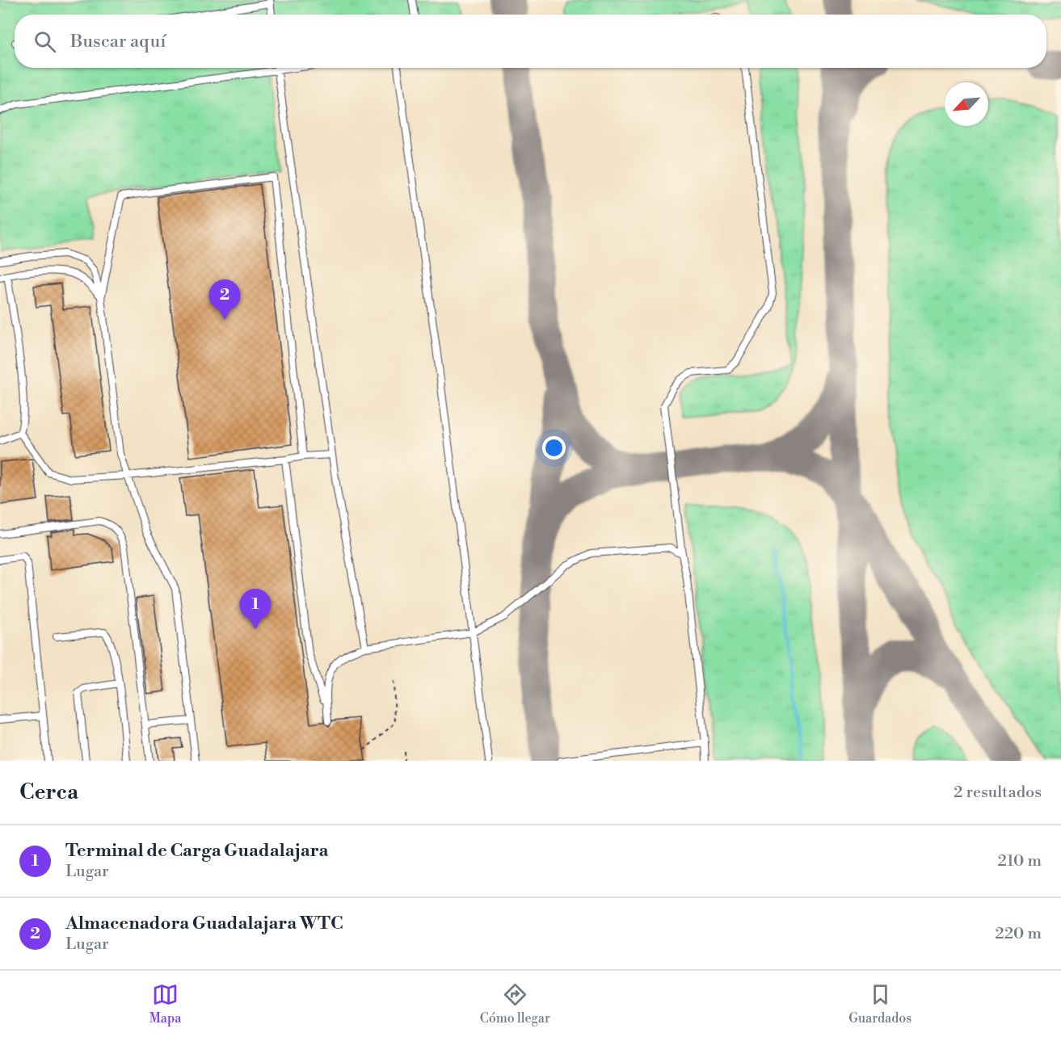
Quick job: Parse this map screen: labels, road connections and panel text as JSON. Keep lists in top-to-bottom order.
{
  "north": "bottom left",
  "page": {
    "search": "Buscar aquí",
    "pins": ["2", "1"],
    "heading": ["Cerca", "2 resultados"],
    "list": [
      {
        "mark": "1",
        "name": "Terminal de Carga Guadalajara",
        "note": "Lugar",
        "value": "210 m"
      },
      {
        "mark": "2",
        "name": "Almacenadora Guadalajara WTC",
        "note": "Lugar",
        "value": "220 m"
      }
    ],
    "nav": ["Mapa", "Cómo llegar", "Guardados"]
  }
}
